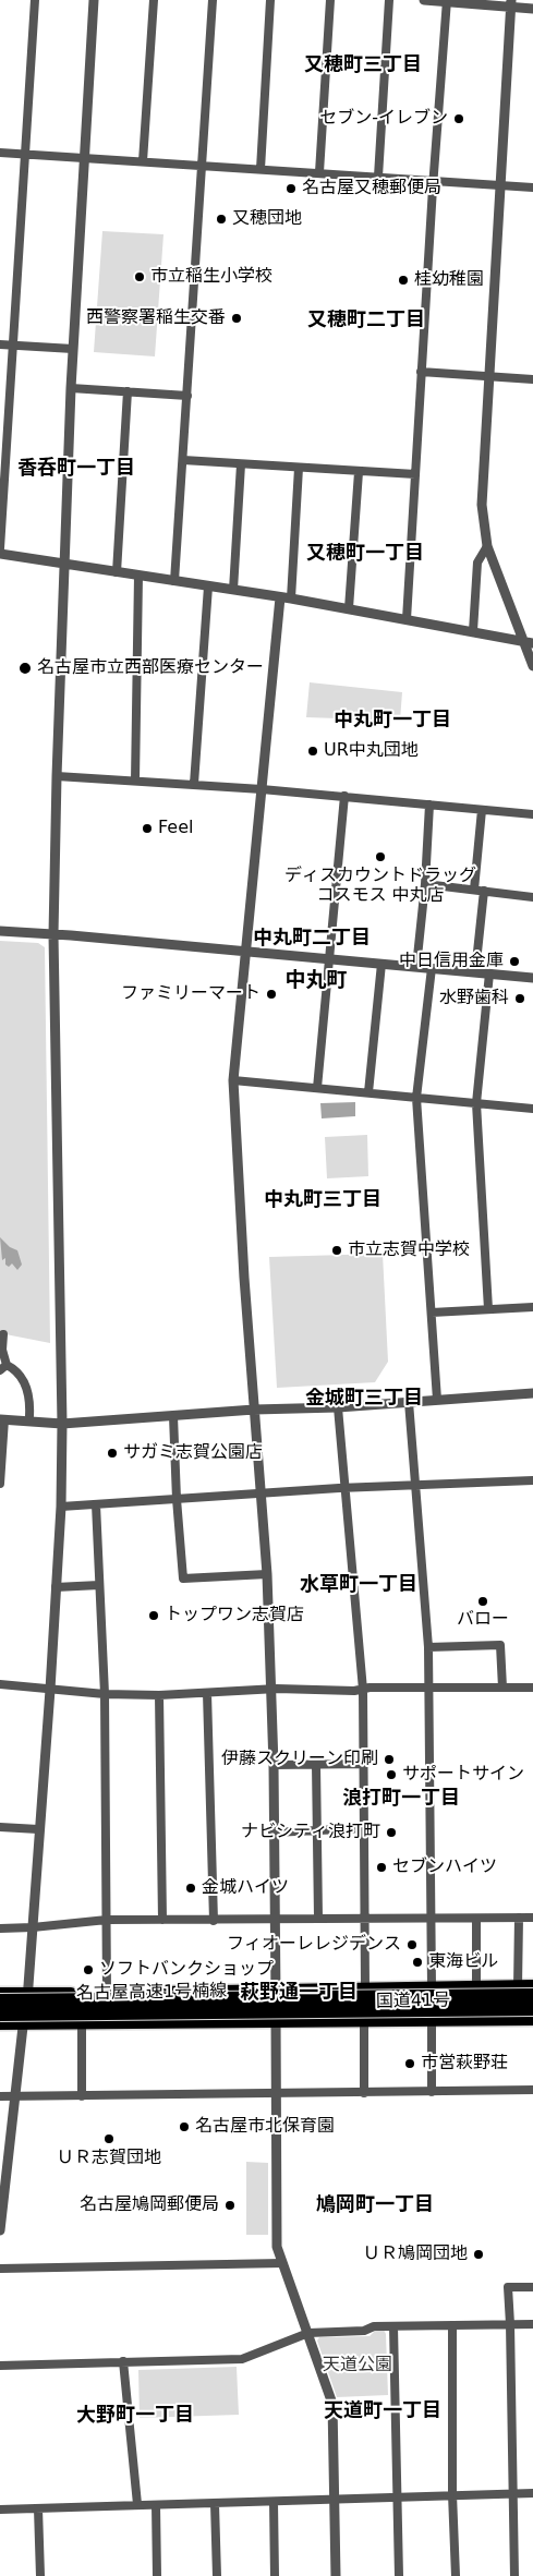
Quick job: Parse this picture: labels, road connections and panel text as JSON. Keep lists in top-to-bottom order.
{
  "streets": {
    "highway": ["名古屋高速1号楠線", "国道41号"]
  },
  "districts": [
    "又穂町三丁目",
    "又穂町二丁目",
    "香呑町一丁目",
    "又穂町一丁目",
    "中丸町一丁目",
    "中丸町二丁目",
    "中丸町",
    "中丸町三丁目",
    "金城町三丁目",
    "水草町一丁目",
    "浪打町一丁目",
    "萩野通一丁目",
    "鳩岡町一丁目",
    "天道町一丁目",
    "大野町一丁目"
  ],
  "parks": ["天道公園"],
  "places": [
    "セブン-イレブン",
    "名古屋又穂郵便局",
    "又穂団地",
    "市立稲生小学校",
    "桂幼稚園",
    "西警察署稲生交番",
    "名古屋市立西部医療センター",
    "UR中丸団地",
    "Feel",
    "ディスカウントドラッグ コスモス 中丸店",
    "中日信用金庫",
    "ファミリーマート",
    "水野歯科",
    "市立志賀中学校",
    "サガミ志賀公園店",
    "バロー",
    "トップワン志賀店",
    "伊藤スクリーン印刷",
    "サポートサイン",
    "ナビシティ浪打町",
    "セブンハイツ",
    "金城ハイツ",
    "フィオーレレジデンス",
    "東海ビル",
    "ソフトバンクショップ",
    "市営萩野荘",
    "名古屋市北保育園",
    "ＵＲ志賀団地",
    "名古屋鳩岡郵便局",
    "ＵＲ鳩岡団地"
  ]
}
